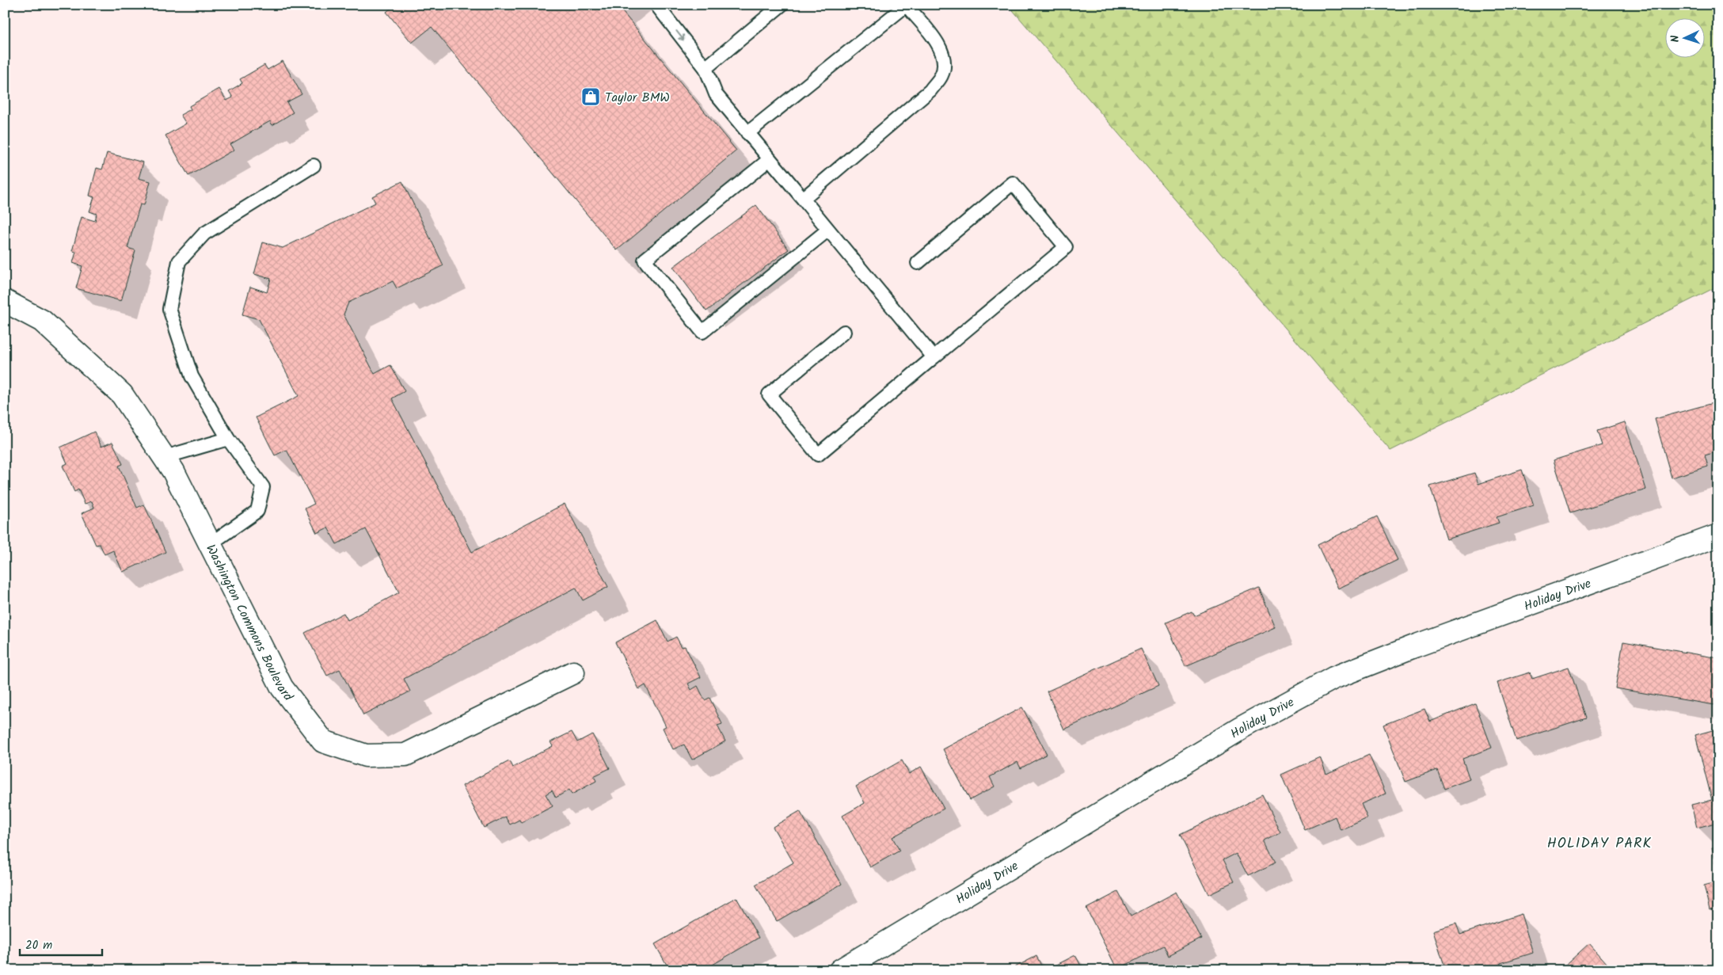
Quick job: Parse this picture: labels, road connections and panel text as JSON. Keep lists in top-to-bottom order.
{
  "streets": {
    "street": ["Holiday Drive", "Washington Commons Boulevard"]
  },
  "districts": ["HOLIDAY PARK"],
  "places": {
    "shop": ["Taylor BMW"]
  },
  "scale_bar": "20 m",
  "north": "left"
}
